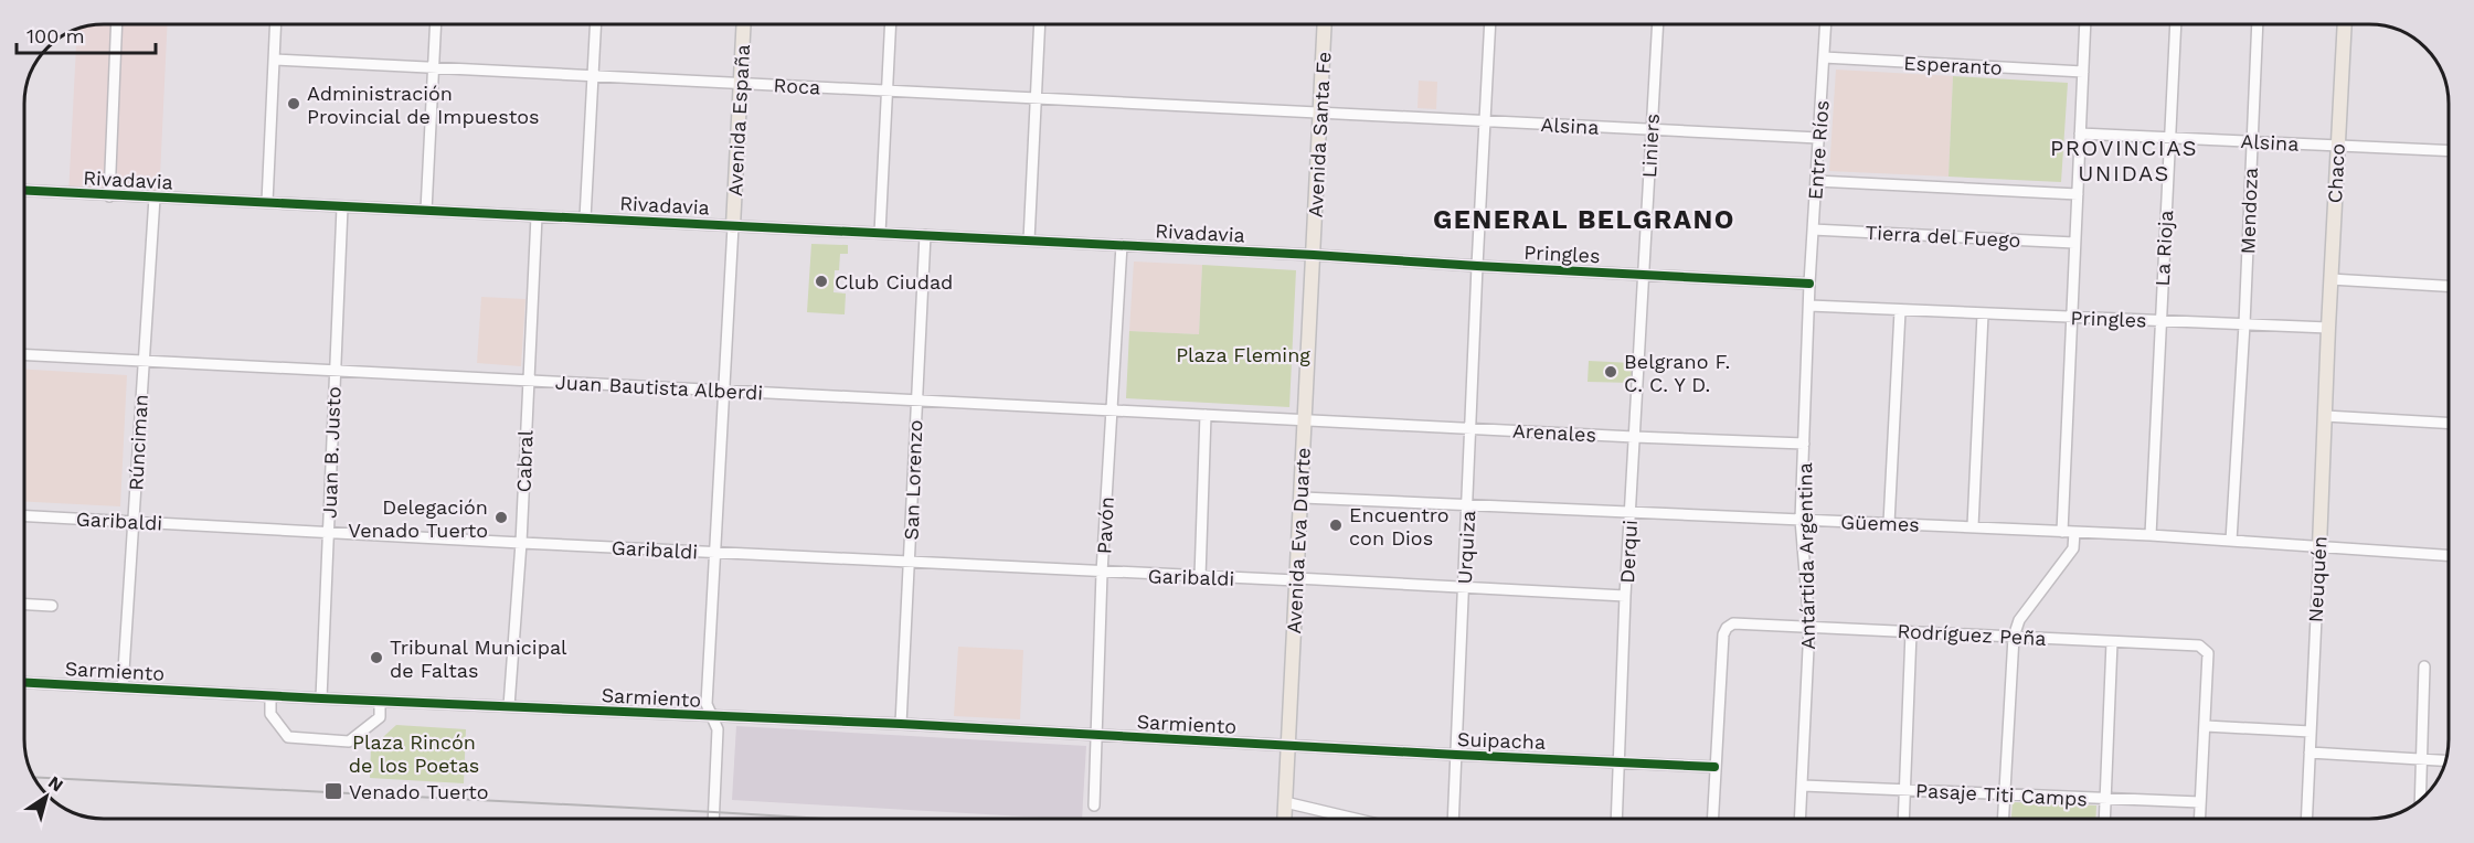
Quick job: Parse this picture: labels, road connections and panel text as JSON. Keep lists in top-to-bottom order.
{
  "streets": {
    "main road": [
      "Avenida España",
      "Avenida Santa Fe",
      "Chaco",
      "Avenida Eva Duarte",
      "Neuquén"
    ],
    "street": [
      "Esperanto",
      "Roca",
      "Alsina",
      "Liniers",
      "Entre Ríos",
      "Rivadavia",
      "Mendoza",
      "Tierra del Fuego",
      "La Rioja",
      "Pringles",
      "Juan Bautista Alberdi",
      "Arenales",
      "Rúnciman",
      "Juan B. Justo",
      "Cabral",
      "San Lorenzo",
      "Garibaldi",
      "Güemes",
      "Pavón",
      "Urquiza",
      "Derqui",
      "Antártida Argentina",
      "Rodríguez Peña",
      "Sarmiento",
      "Suipacha",
      "Pasaje Titi Camps"
    ]
  },
  "crossings": [
    ["Esperanto", "Entre Ríos"],
    ["Roca", "Avenida España"],
    ["Roca", "Alsina"],
    ["Roca", "Avenida Santa Fe"],
    ["Avenida España", "Rivadavia"],
    ["Alsina", "Avenida Santa Fe"],
    ["Alsina", "Liniers"],
    ["Alsina", "Entre Ríos"],
    ["Alsina", "Chaco"],
    ["Alsina", "Mendoza"],
    ["Alsina", "La Rioja"],
    ["Alsina", "Urquiza"],
    ["Avenida Santa Fe", "Rivadavia"],
    ["Avenida Santa Fe", "Pringles"],
    ["Avenida Santa Fe", "Avenida Eva Duarte"],
    ["Liniers", "Pringles"],
    ["Liniers", "Derqui"],
    ["Entre Ríos", "Tierra del Fuego"],
    ["Entre Ríos", "Pringles"],
    ["Entre Ríos", "Antártida Argentina"],
    ["Chaco", "Pringles"],
    ["Chaco", "Neuquén"],
    ["Rivadavia", "Pringles"],
    ["Rivadavia", "Rúnciman"],
    ["Rivadavia", "Juan B. Justo"],
    ["Rivadavia", "Cabral"],
    ["Rivadavia", "San Lorenzo"],
    ["Rivadavia", "Pavón"],
    ["Rivadavia", "Avenida Eva Duarte"],
    ["Mendoza", "Pringles"],
    ["Mendoza", "Güemes"],
    ["La Rioja", "Pringles"],
    ["La Rioja", "Güemes"],
    ["Pringles", "Avenida Eva Duarte"],
    ["Pringles", "Urquiza"],
    ["Pringles", "Derqui"],
    ["Pringles", "Antártida Argentina"],
    ["Pringles", "Neuquén"],
    ["Juan Bautista Alberdi", "Arenales"],
    ["Juan Bautista Alberdi", "Rúnciman"],
    ["Juan Bautista Alberdi", "Juan B. Justo"],
    ["Juan Bautista Alberdi", "Cabral"],
    ["Juan Bautista Alberdi", "San Lorenzo"],
    ["Juan Bautista Alberdi", "Pavón"],
    ["Juan Bautista Alberdi", "Avenida Eva Duarte"],
    ["Arenales", "Avenida Eva Duarte"],
    ["Arenales", "Urquiza"],
    ["Arenales", "Derqui"],
    ["Arenales", "Antártida Argentina"],
    ["Rúnciman", "Garibaldi"],
    ["Rúnciman", "Sarmiento"],
    ["Juan B. Justo", "Garibaldi"],
    ["Juan B. Justo", "Sarmiento"],
    ["Cabral", "Garibaldi"],
    ["Cabral", "Sarmiento"],
    ["San Lorenzo", "Garibaldi"],
    ["San Lorenzo", "Sarmiento"],
    ["Garibaldi", "Pavón"],
    ["Garibaldi", "Avenida Eva Duarte"],
    ["Güemes", "Avenida Eva Duarte"],
    ["Güemes", "Urquiza"],
    ["Güemes", "Derqui"],
    ["Güemes", "Antártida Argentina"],
    ["Güemes", "Neuquén"],
    ["Pavón", "Sarmiento"],
    ["Avenida Eva Duarte", "Sarmiento"],
    ["Avenida Eva Duarte", "Suipacha"],
    ["Urquiza", "Suipacha"],
    ["Derqui", "Suipacha"],
    ["Antártida Argentina", "Rodríguez Peña"],
    ["Antártida Argentina", "Pasaje Titi Camps"],
    ["Rodríguez Peña", "Suipacha"],
    ["Sarmiento", "Suipacha"]
  ],
  "districts": ["PROVINCIAS UNIDAS", "GENERAL BELGRANO"],
  "parks": ["Plaza Fleming", "Plaza Rincón de los Poetas"],
  "places": {
    "other": [
      "Administración Provincial de Impuestos",
      "Club Ciudad",
      "Belgrano F. C. C. Y D.",
      "Delegación Venado Tuerto",
      "Encuentro con Dios",
      "Tribunal Municipal de Faltas"
    ],
    "transit": ["Venado Tuerto"]
  },
  "scale_bar": "100 m",
  "north": "top right"
}
